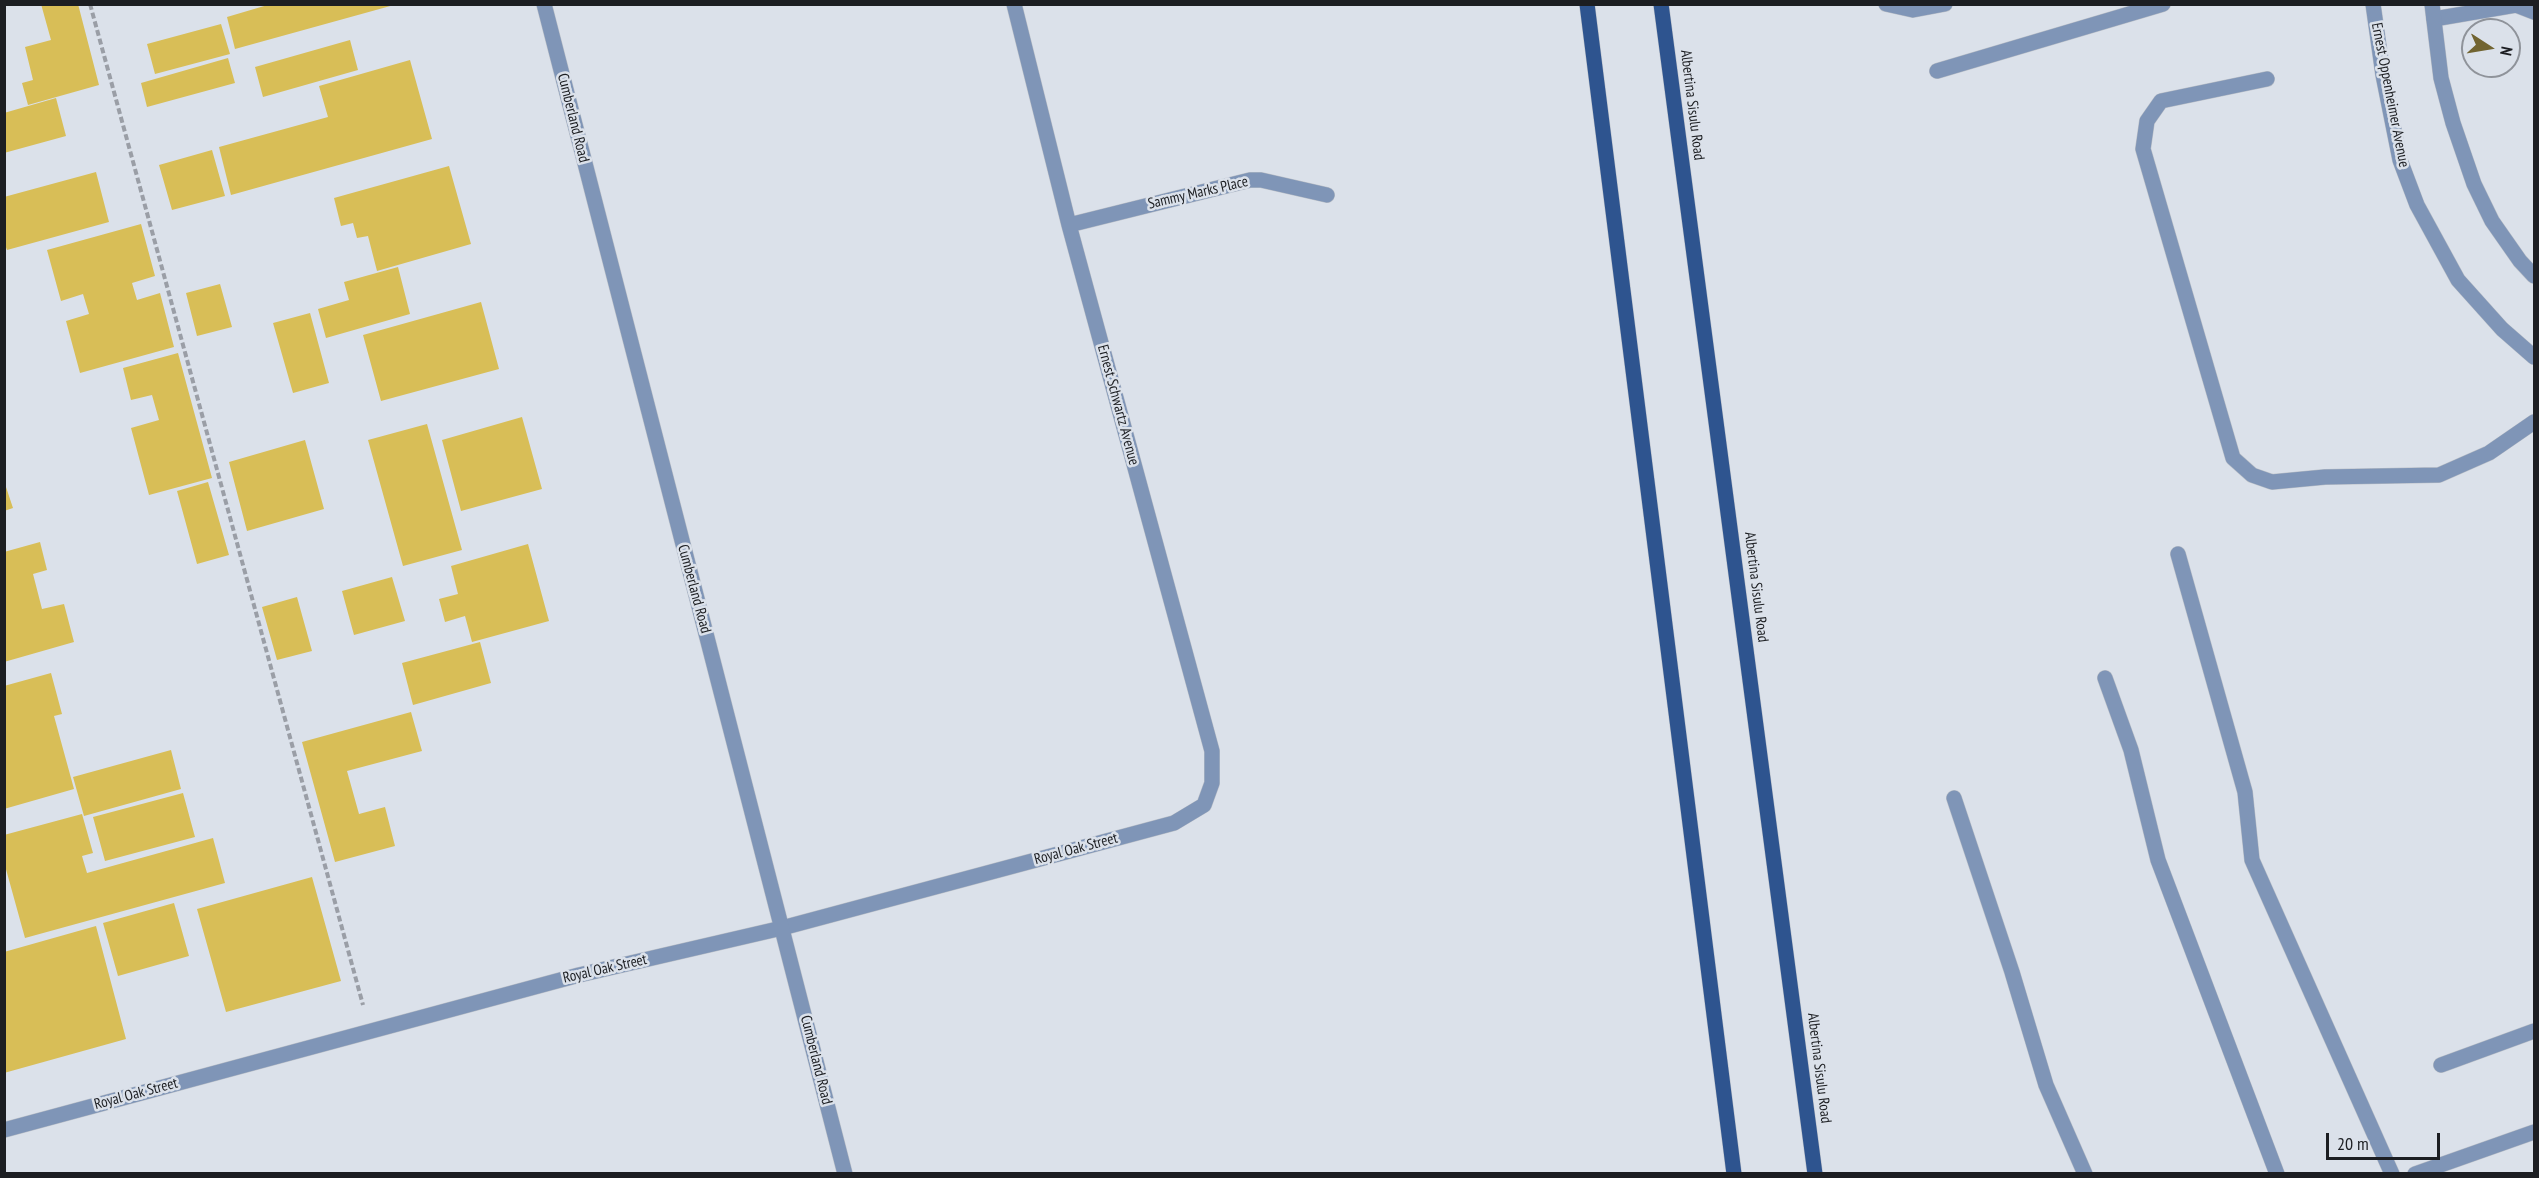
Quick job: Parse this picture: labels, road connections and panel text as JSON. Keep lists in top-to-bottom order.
{
  "streets": {
    "main road": ["Albertina Sisulu Road"],
    "street": [
      "Ernest Oppenheimer Avenue",
      "Cumberland Road",
      "Sammy Marks Place",
      "Ernest Schwartz Avenue",
      "Royal Oak Street"
    ]
  },
  "crossings": [
    ["Cumberland Road", "Royal Oak Street"],
    ["Sammy Marks Place", "Ernest Schwartz Avenue"],
    ["Ernest Schwartz Avenue", "Royal Oak Street"]
  ],
  "scale_bar": "20 m",
  "north": "right"
}
